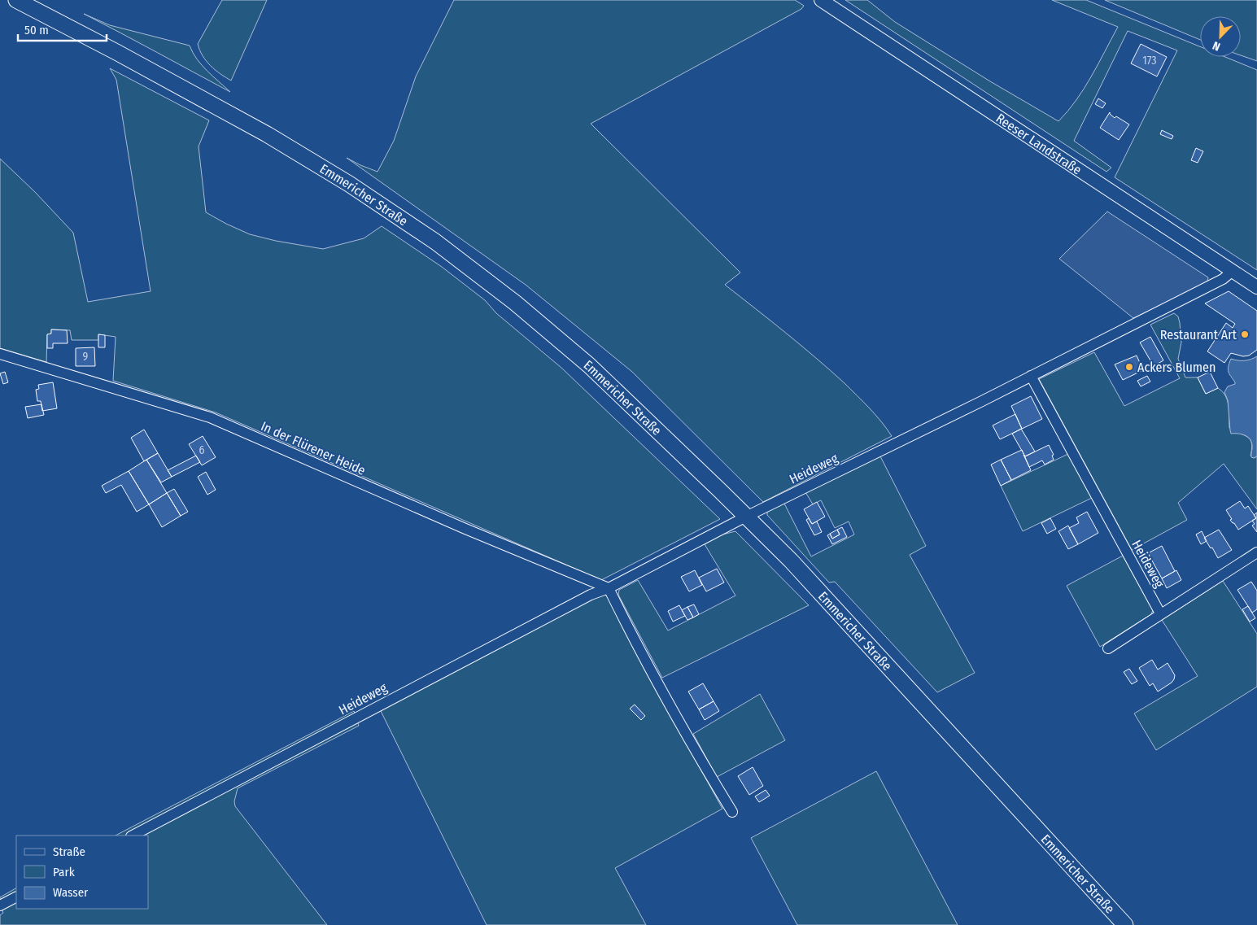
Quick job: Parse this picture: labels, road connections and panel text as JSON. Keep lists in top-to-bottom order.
{
  "streets": {
    "main road": ["Emmericher Straße"],
    "street": ["Reeser Landstraße", "In der Flürener Heide", "Heideweg"]
  },
  "crossings": [
    ["Reeser Landstraße", "Heideweg"],
    ["Emmericher Straße", "Heideweg"],
    ["In der Flürener Heide", "Heideweg"]
  ],
  "places": ["Restaurant Art", "Ackers Blumen"],
  "house_numbers": ["173", "9", "6"],
  "legend": ["Straße", "Park", "Wasser"],
  "scale_bar": "50 m",
  "north": "bottom left"
}
